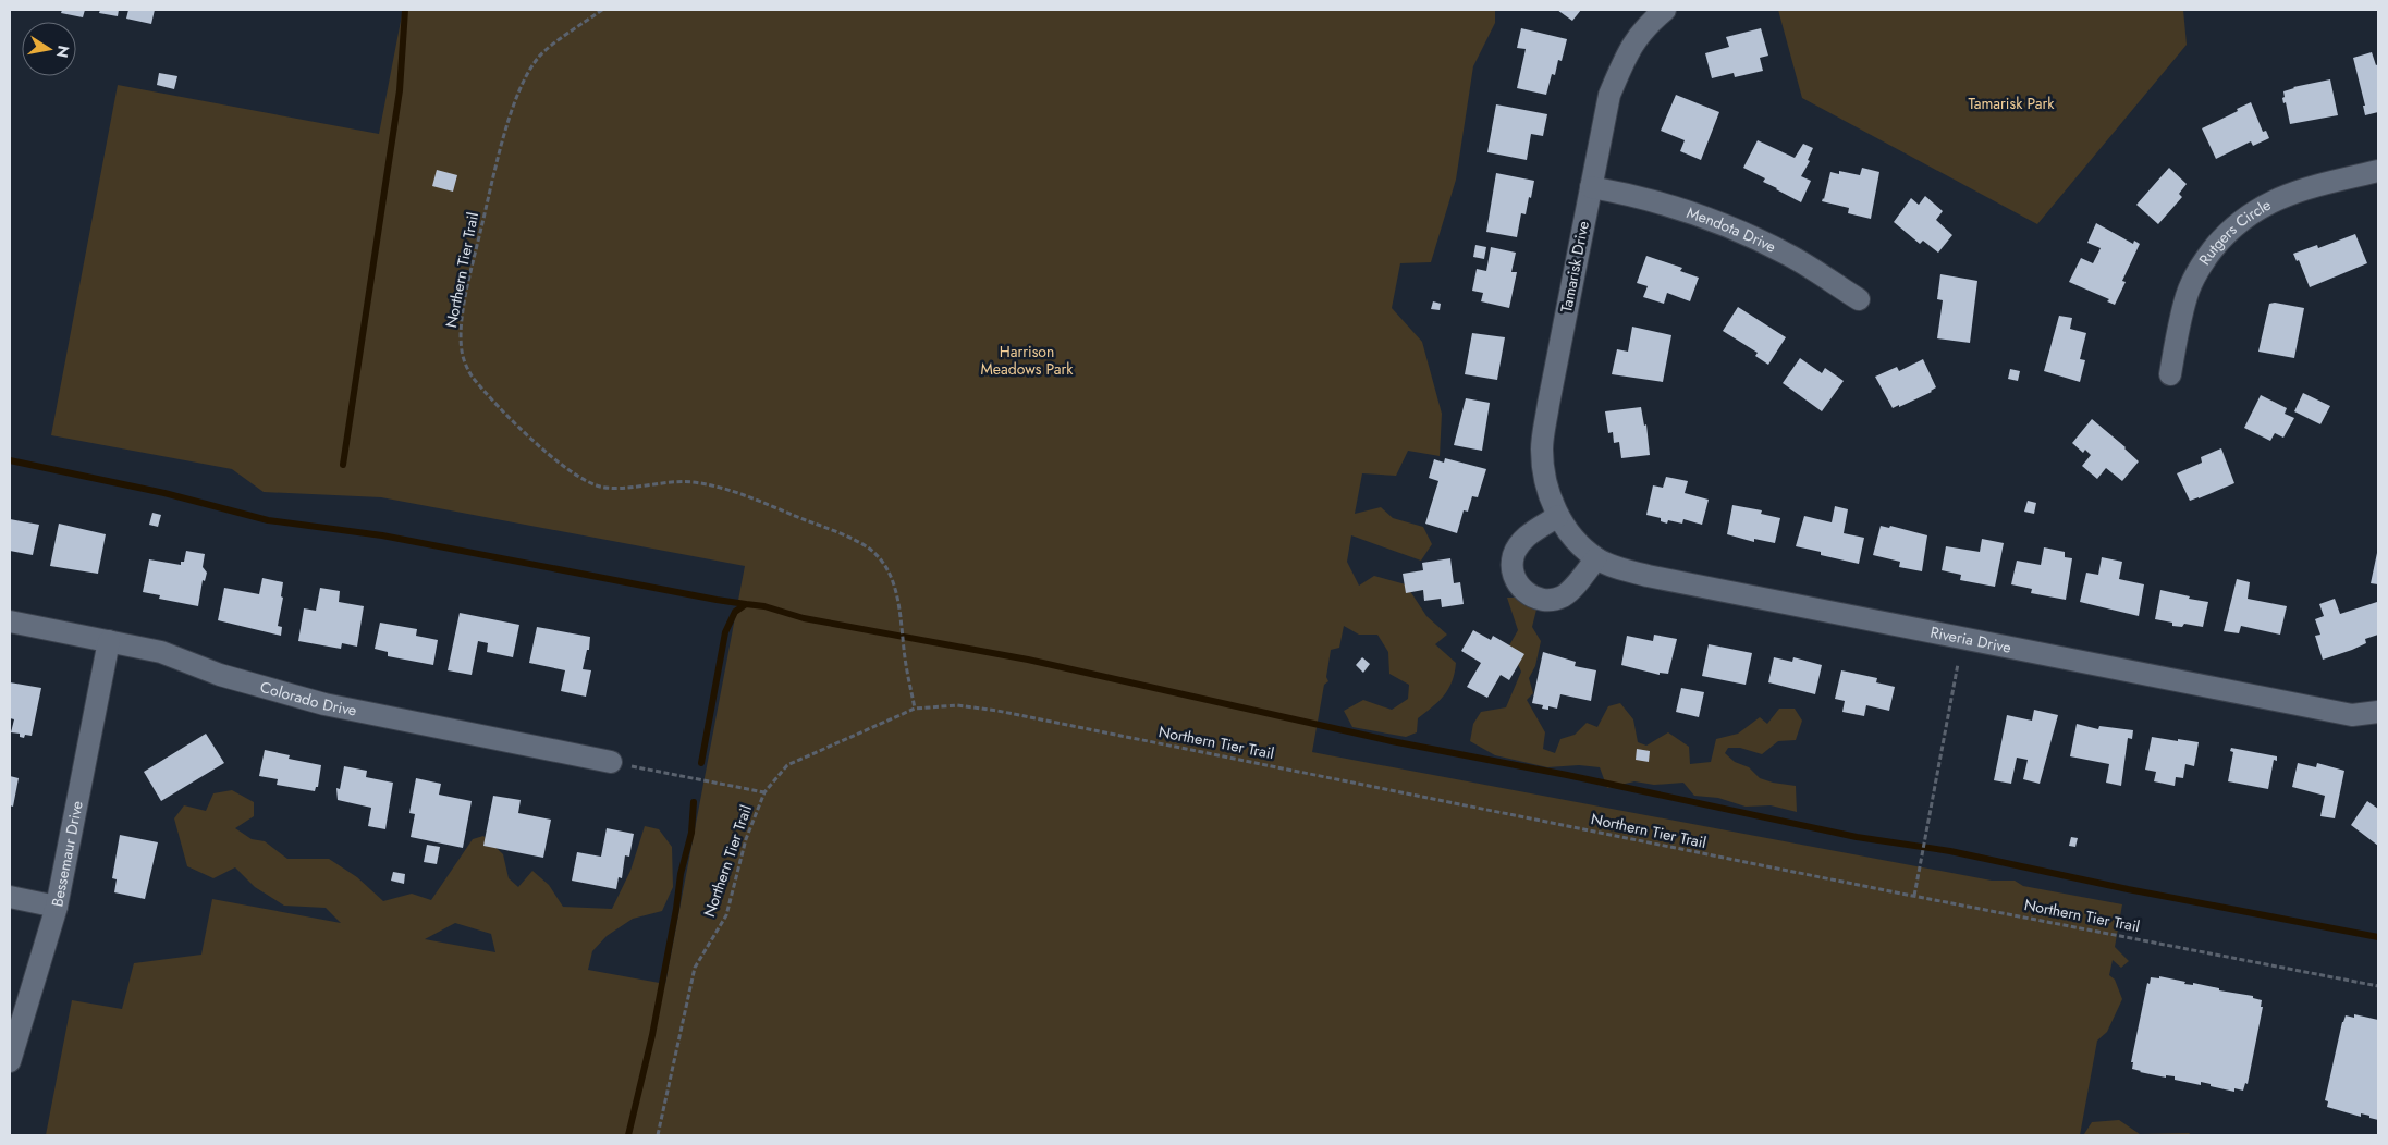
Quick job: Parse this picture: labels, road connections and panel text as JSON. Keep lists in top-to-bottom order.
{
  "streets": {
    "street": [
      "Mendota Drive",
      "Rutgers Circle",
      "Tamarisk Drive",
      "Riveria Drive",
      "Colorado Drive",
      "Bessemaur Drive"
    ],
    "path": ["Northern Tier Trail"]
  },
  "crossings": [
    ["Mendota Drive", "Tamarisk Drive"],
    ["Tamarisk Drive", "Riveria Drive"],
    ["Colorado Drive", "Bessemaur Drive"]
  ],
  "parks": ["Tamarisk Park", "Harrison Meadows Park"],
  "north": "right"
}
